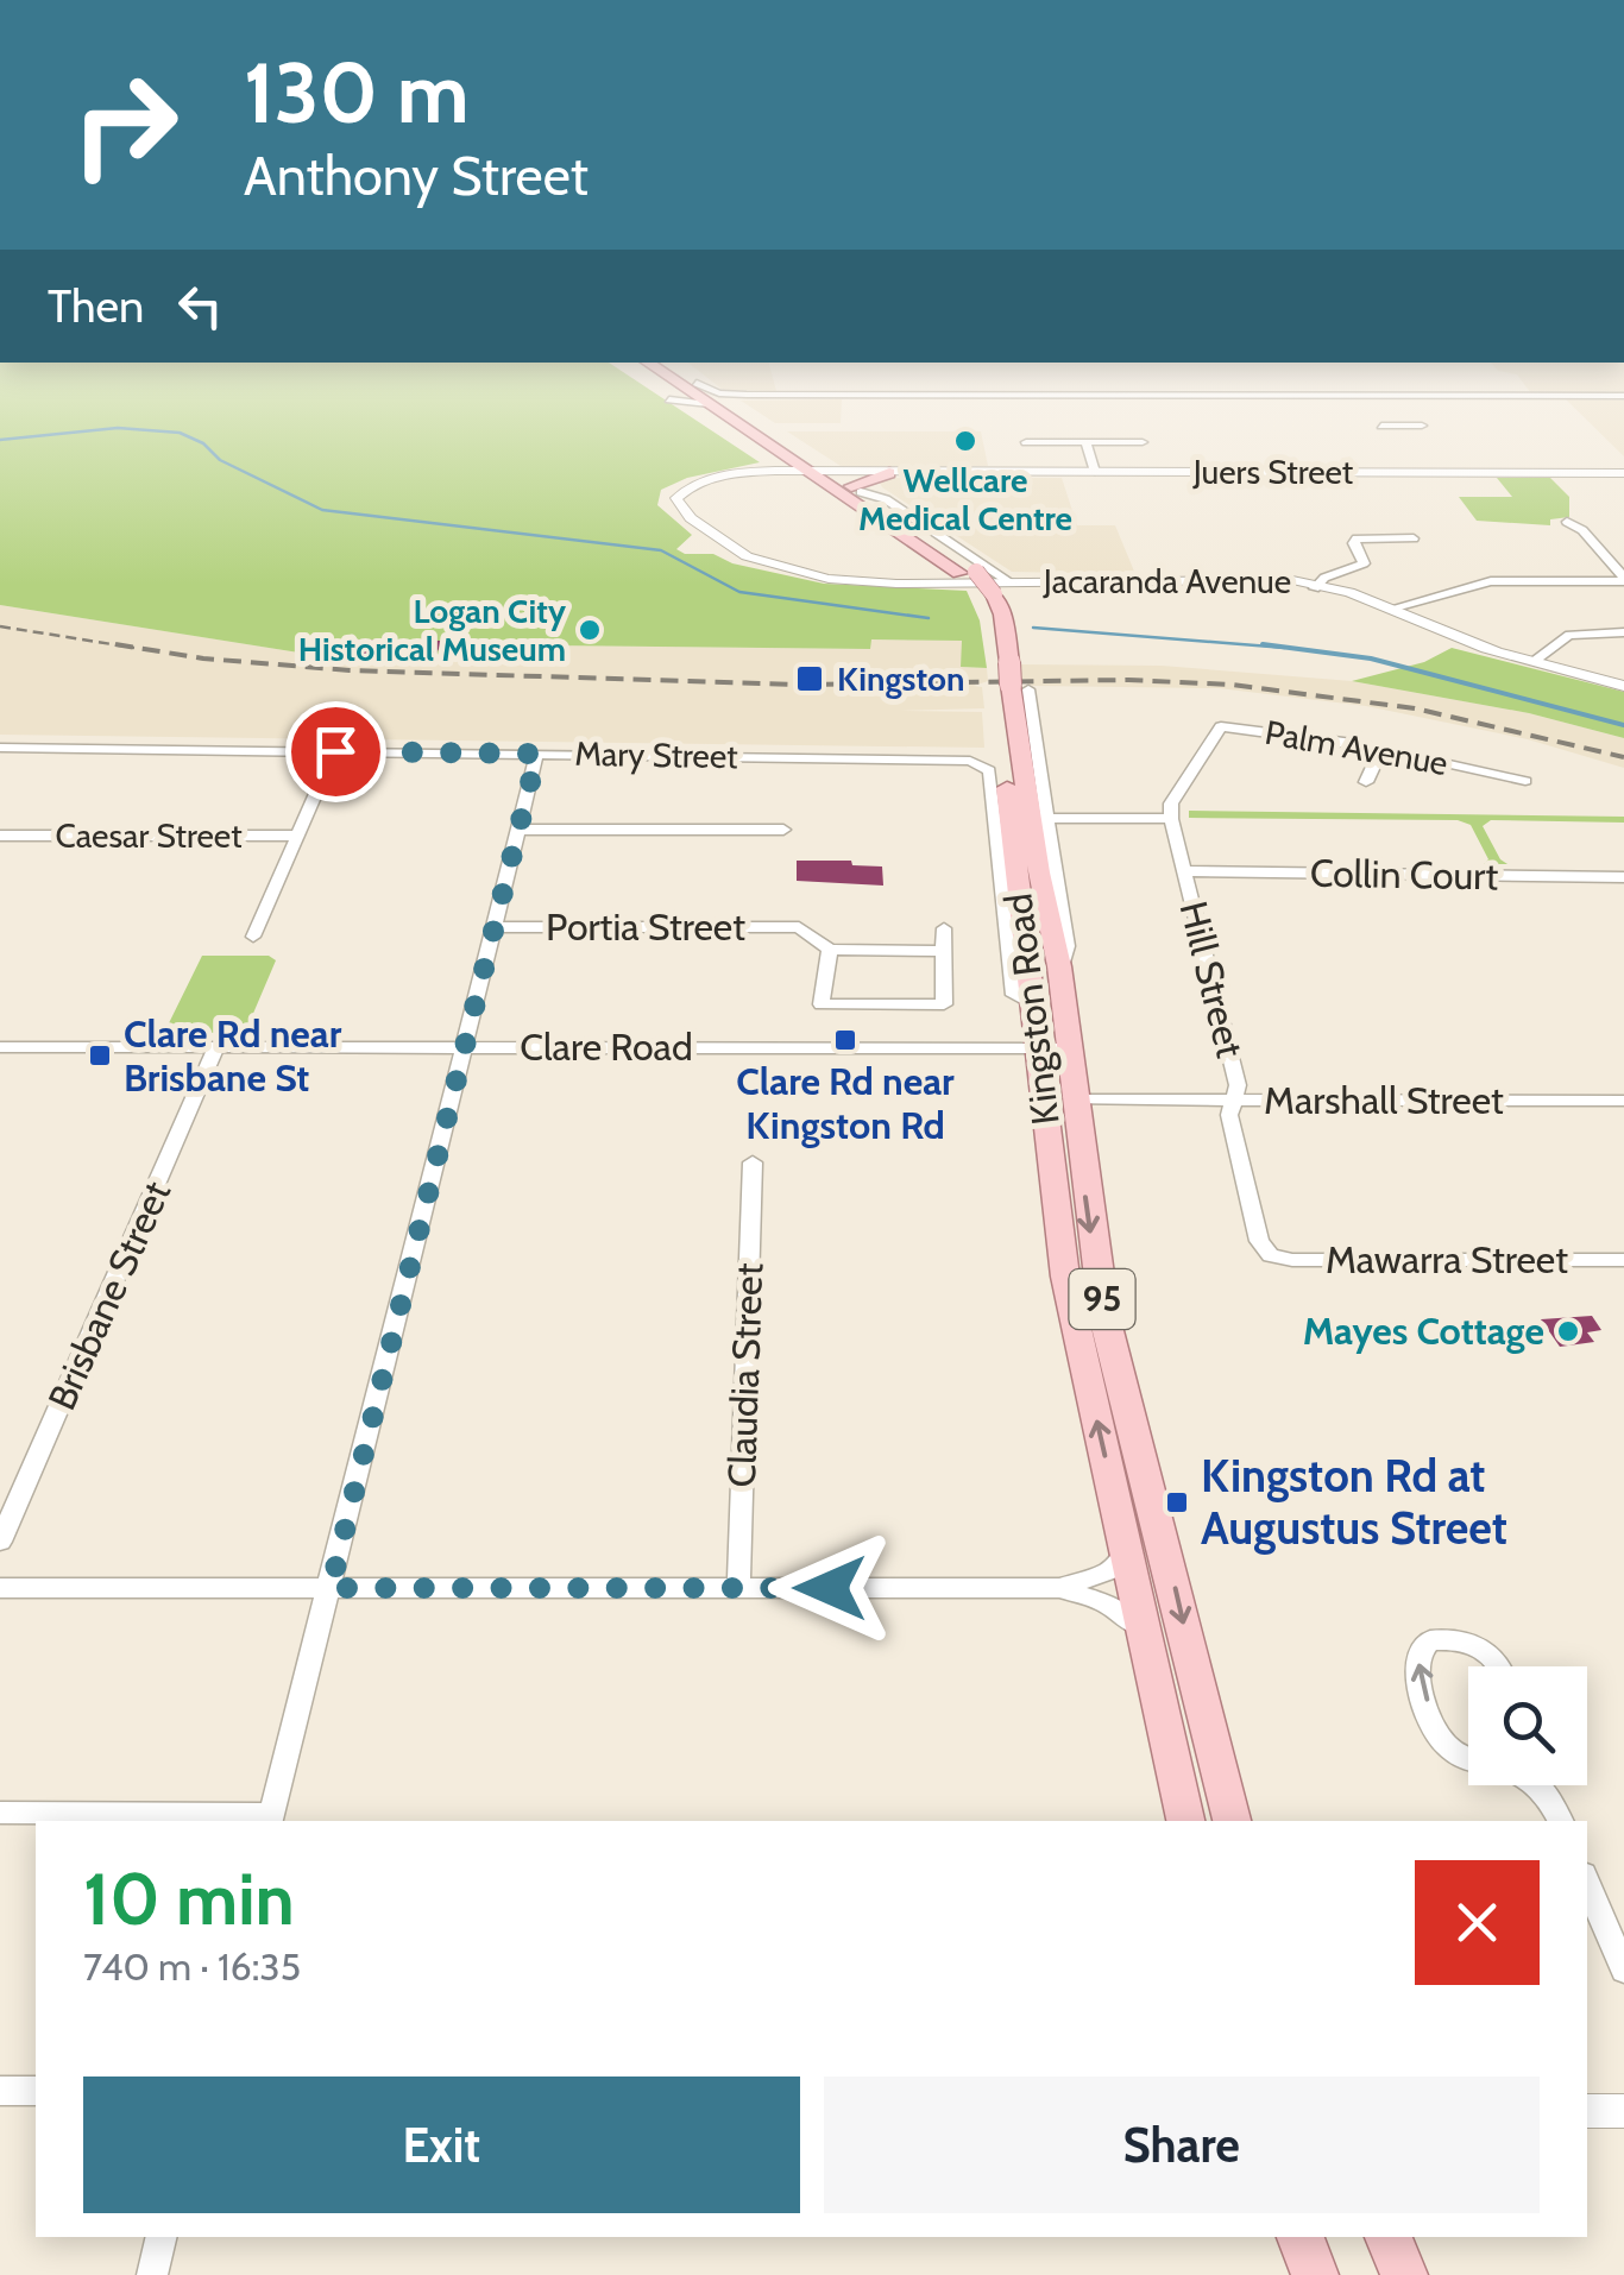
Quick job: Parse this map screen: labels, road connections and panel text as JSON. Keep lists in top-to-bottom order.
{
  "streets": {
    "main road": ["Kingston Road", "95"],
    "street": [
      "Juers Street",
      "Jacaranda Avenue",
      "Palm Avenue",
      "Mary Street",
      "Caesar Street",
      "Collin Court",
      "Portia Street",
      "Hill Street",
      "Clare Road",
      "Marshall Street",
      "Mawarra Street",
      "Brisbane Street",
      "Claudia Street"
    ]
  },
  "crossings": [
    ["Juers Street", "Jacaranda Avenue"],
    ["Juers Street", "Kingston Road"],
    ["Jacaranda Avenue", "Kingston Road"],
    ["Palm Avenue", "Hill Street"],
    ["Mary Street", "Kingston Road"],
    ["Collin Court", "Hill Street"],
    ["Hill Street", "Marshall Street"],
    ["Hill Street", "Mawarra Street"],
    ["Kingston Road", "Clare Road"],
    ["Kingston Road", "Marshall Street"],
    ["Clare Road", "Brisbane Street"]
  ],
  "places": {
    "other": ["Wellcare Medical Centre", "Logan City Historical Museum", "Mayes Cottage"],
    "transit": [
      "Kingston",
      "Clare Rd near Kingston Rd",
      "Clare Rd near Brisbane St",
      "Kingston Rd at Augustus Street"
    ]
  },
  "page": {
    "turn": ["130 m", "Anthony Street"],
    "then": "Then",
    "heading": ["10 min", "740 m · 16:35"],
    "buttons": ["Exit", "Share"]
  }
}
